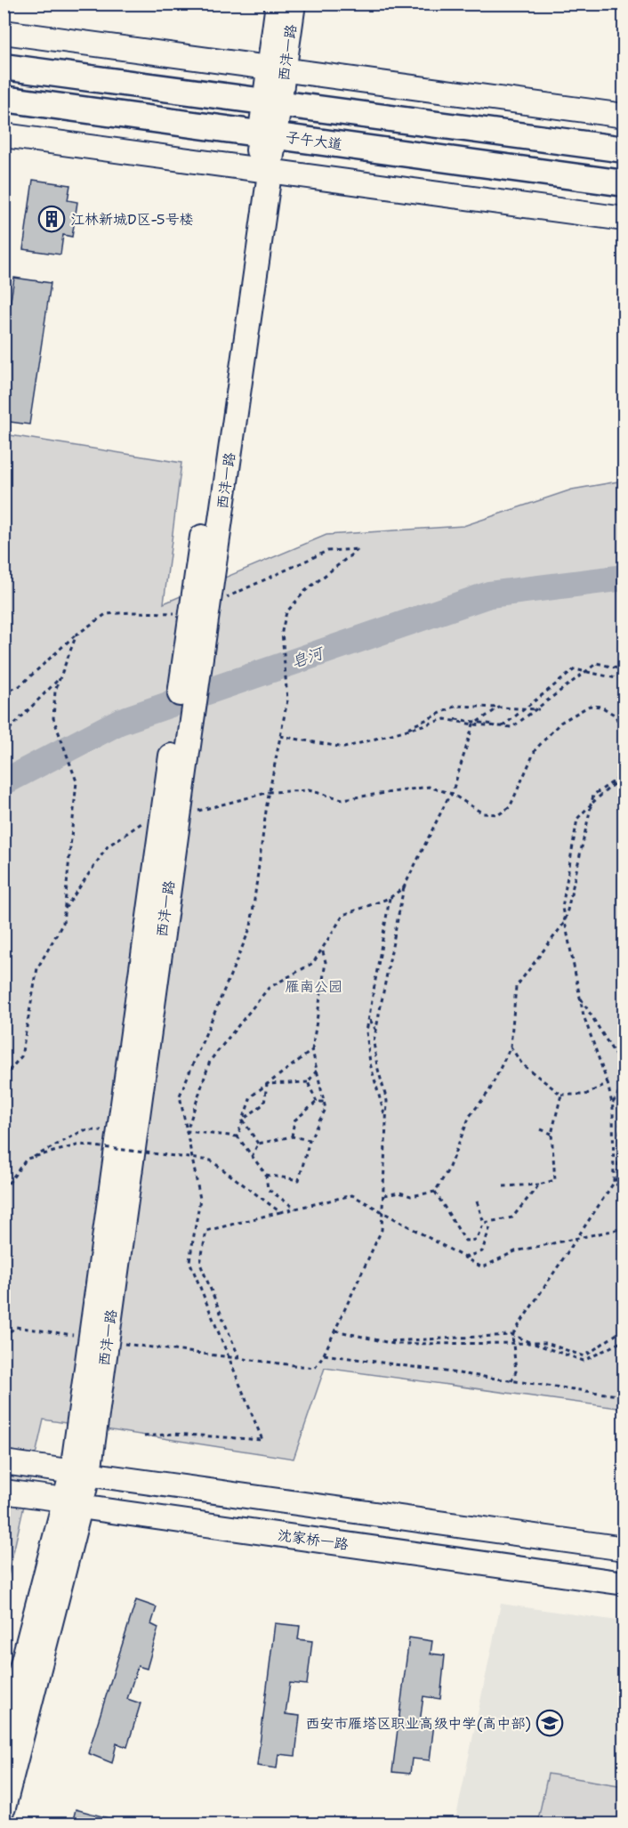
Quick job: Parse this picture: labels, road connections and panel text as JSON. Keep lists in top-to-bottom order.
{
  "streets": {
    "main road": ["西沣一路", "子午大道", "沈家桥一路"]
  },
  "crossings": [
    ["西沣一路", "子午大道"],
    ["西沣一路", "沈家桥一路"]
  ],
  "water": ["皂河"],
  "parks": ["雁南公园"],
  "places": {
    "building": ["江林新城D区-5号楼"],
    "school or university": ["西安市雁塔区职业高级中学(高中部)"]
  }
}
